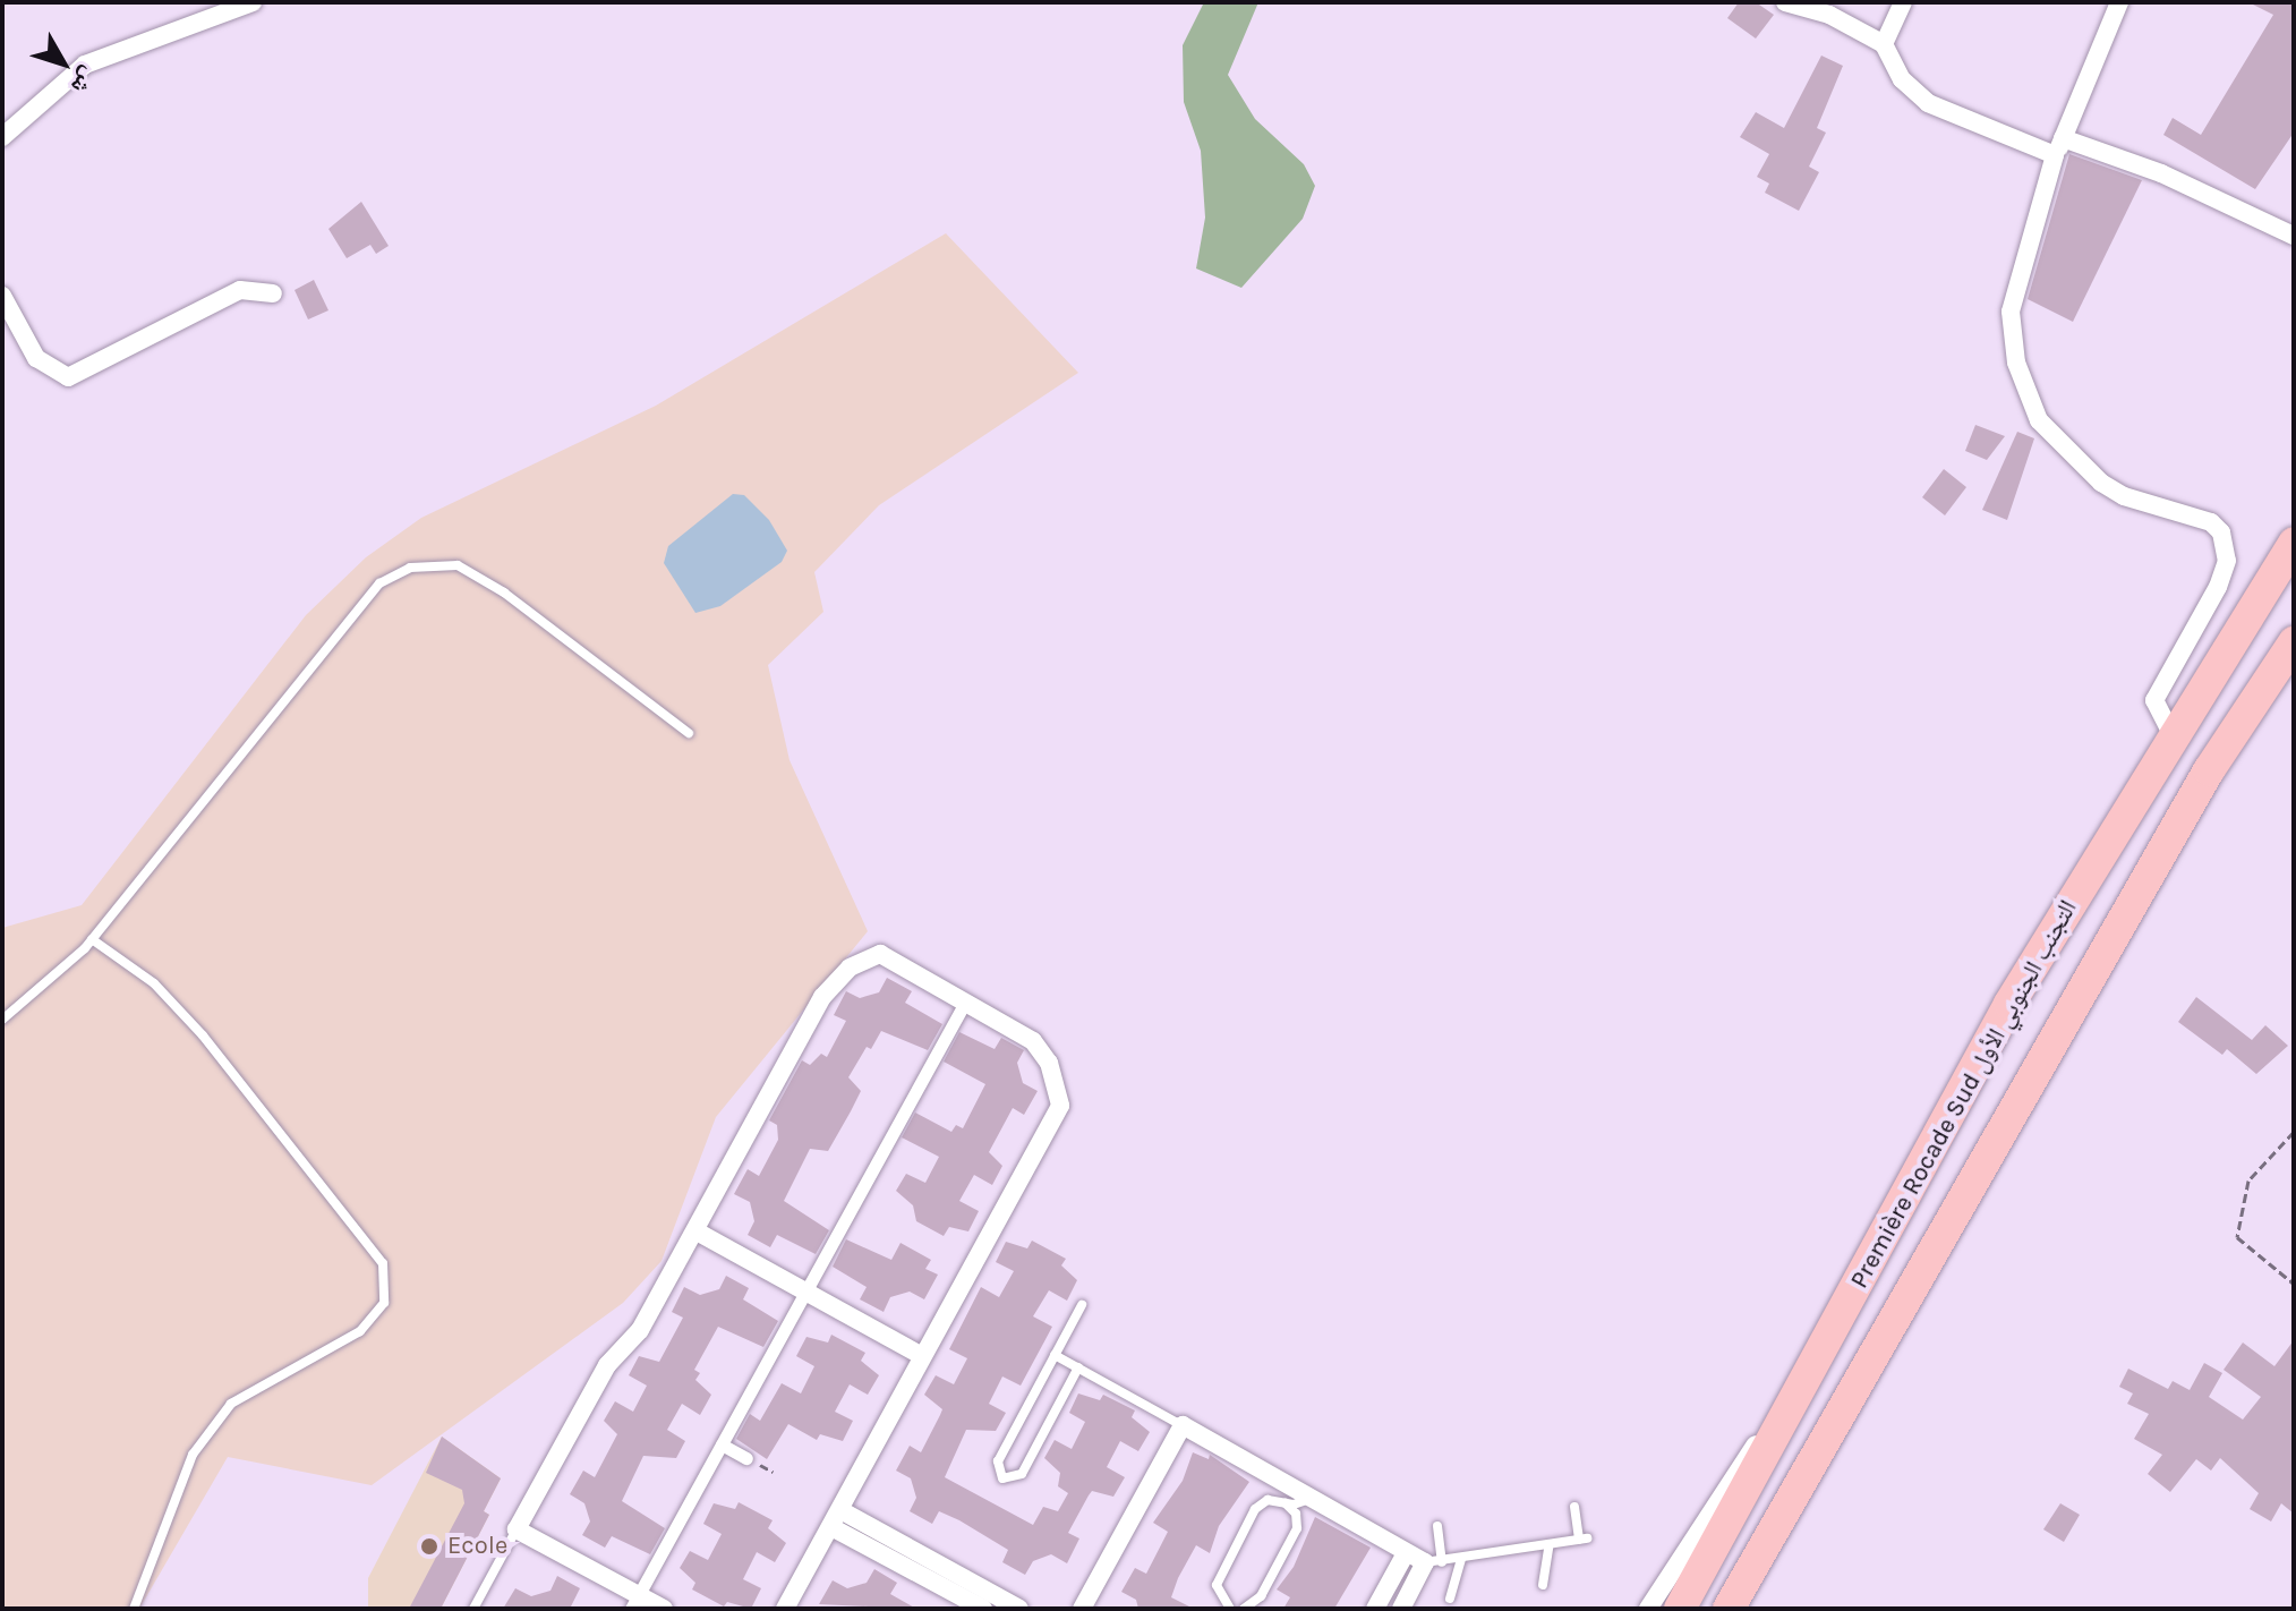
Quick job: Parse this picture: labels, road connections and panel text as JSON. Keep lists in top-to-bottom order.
{
  "streets": {
    "highway": ["Première Rocade Sud التجنب الجنوبي الأول"]
  },
  "places": ["Ecole"],
  "north": "bottom right"
}
